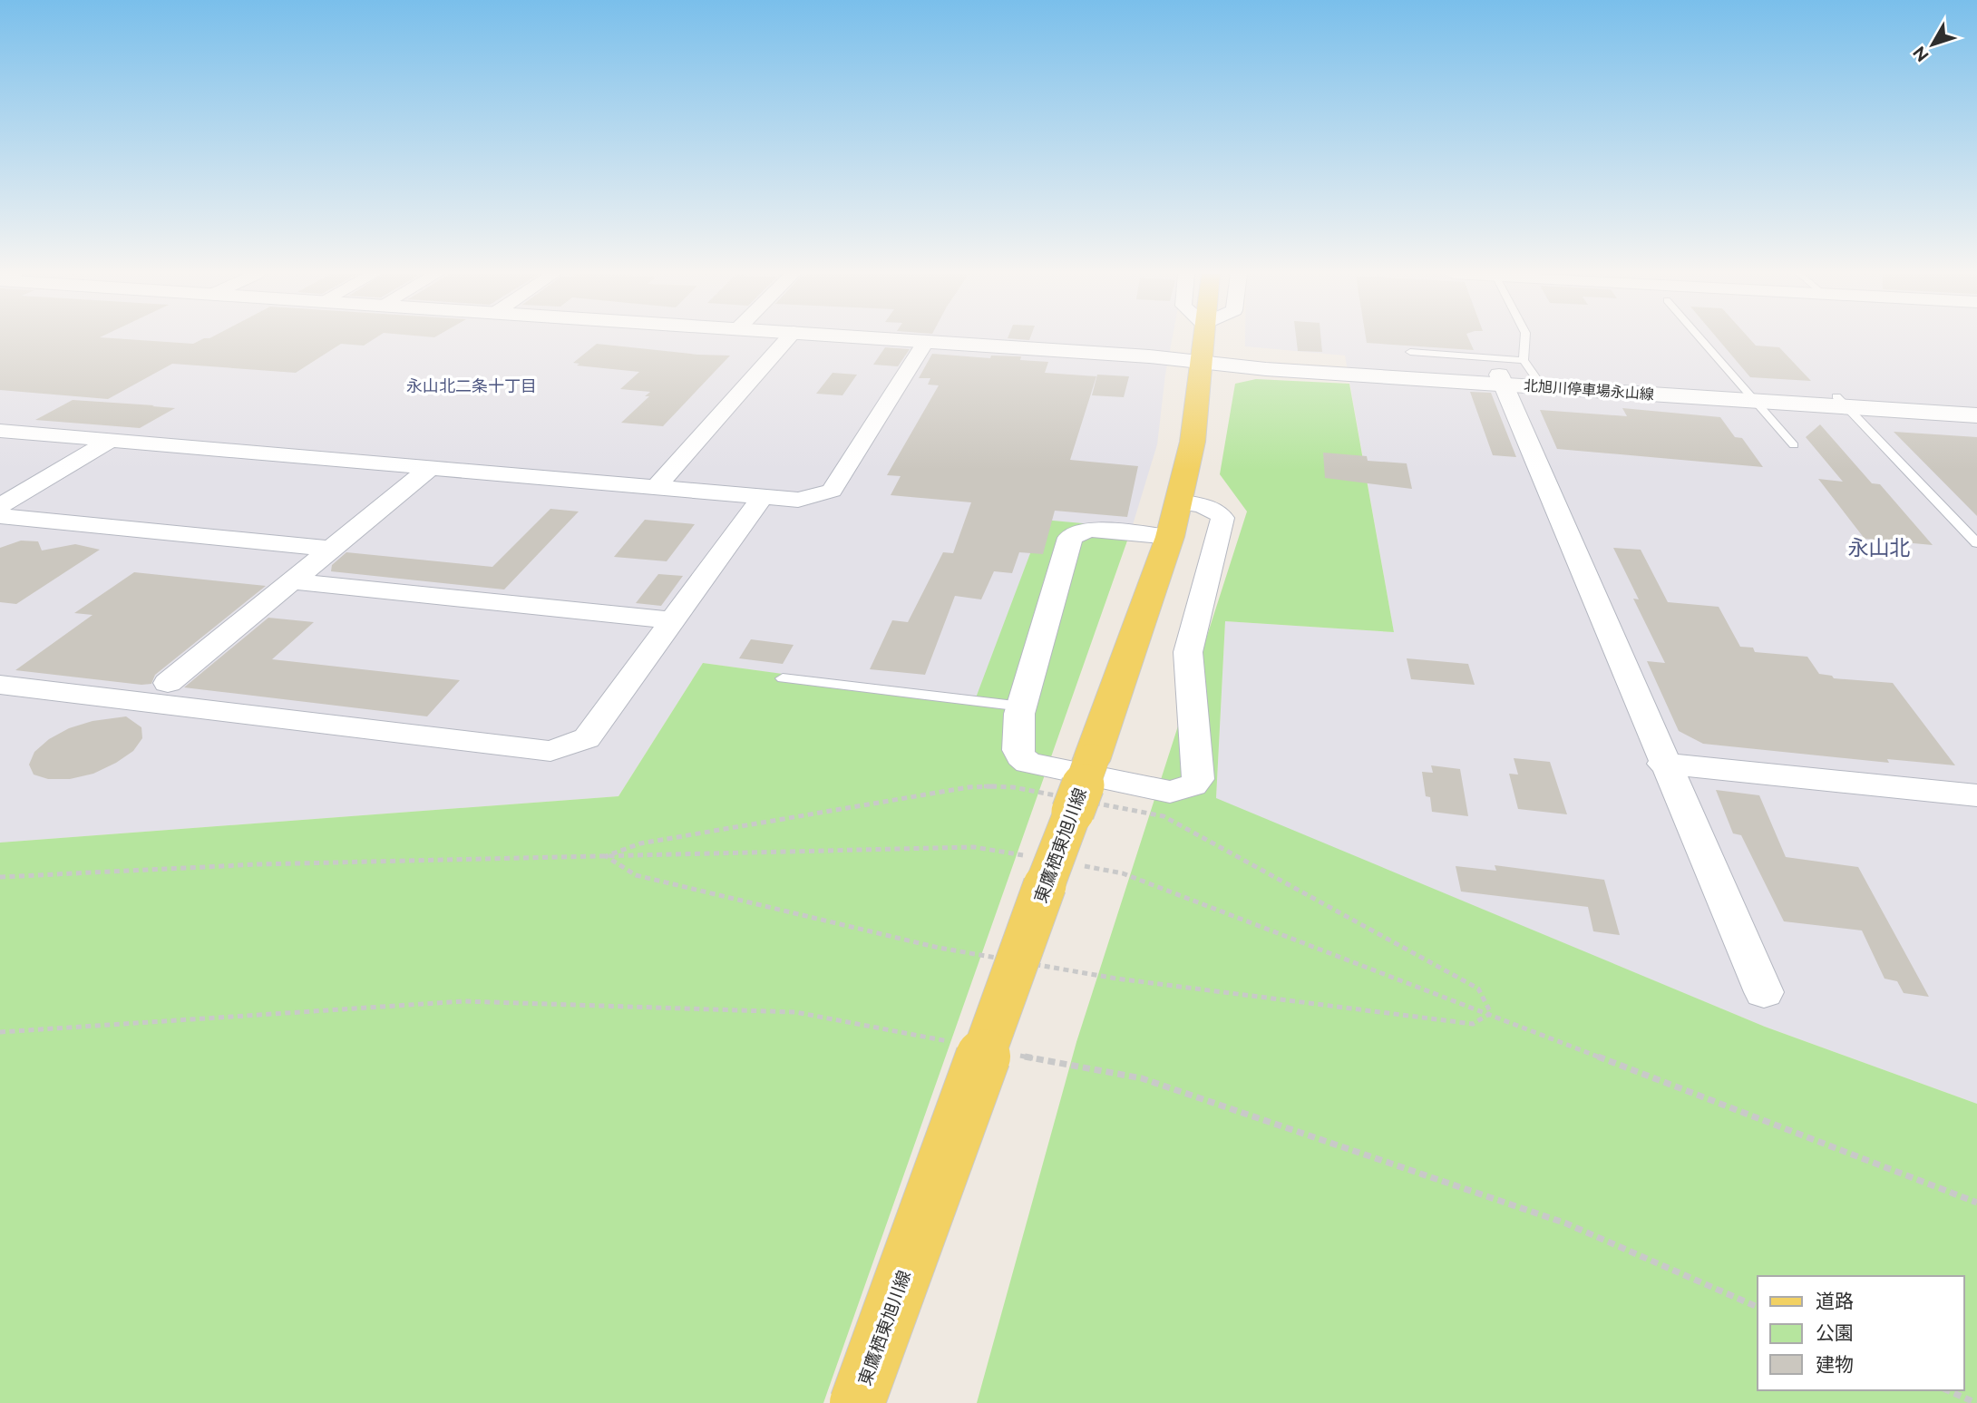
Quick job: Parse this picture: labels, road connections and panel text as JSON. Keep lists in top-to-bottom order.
{
  "streets": {
    "main road": ["北旭川停車場永山線", "東鷹栖東旭川線"]
  },
  "crossings": [
    ["北旭川停車場永山線", "東鷹栖東旭川線"]
  ],
  "districts": ["永山北二条十丁目", "永山北"],
  "legend": ["道路", "公園", "建物"],
  "north": "bottom left"
}
